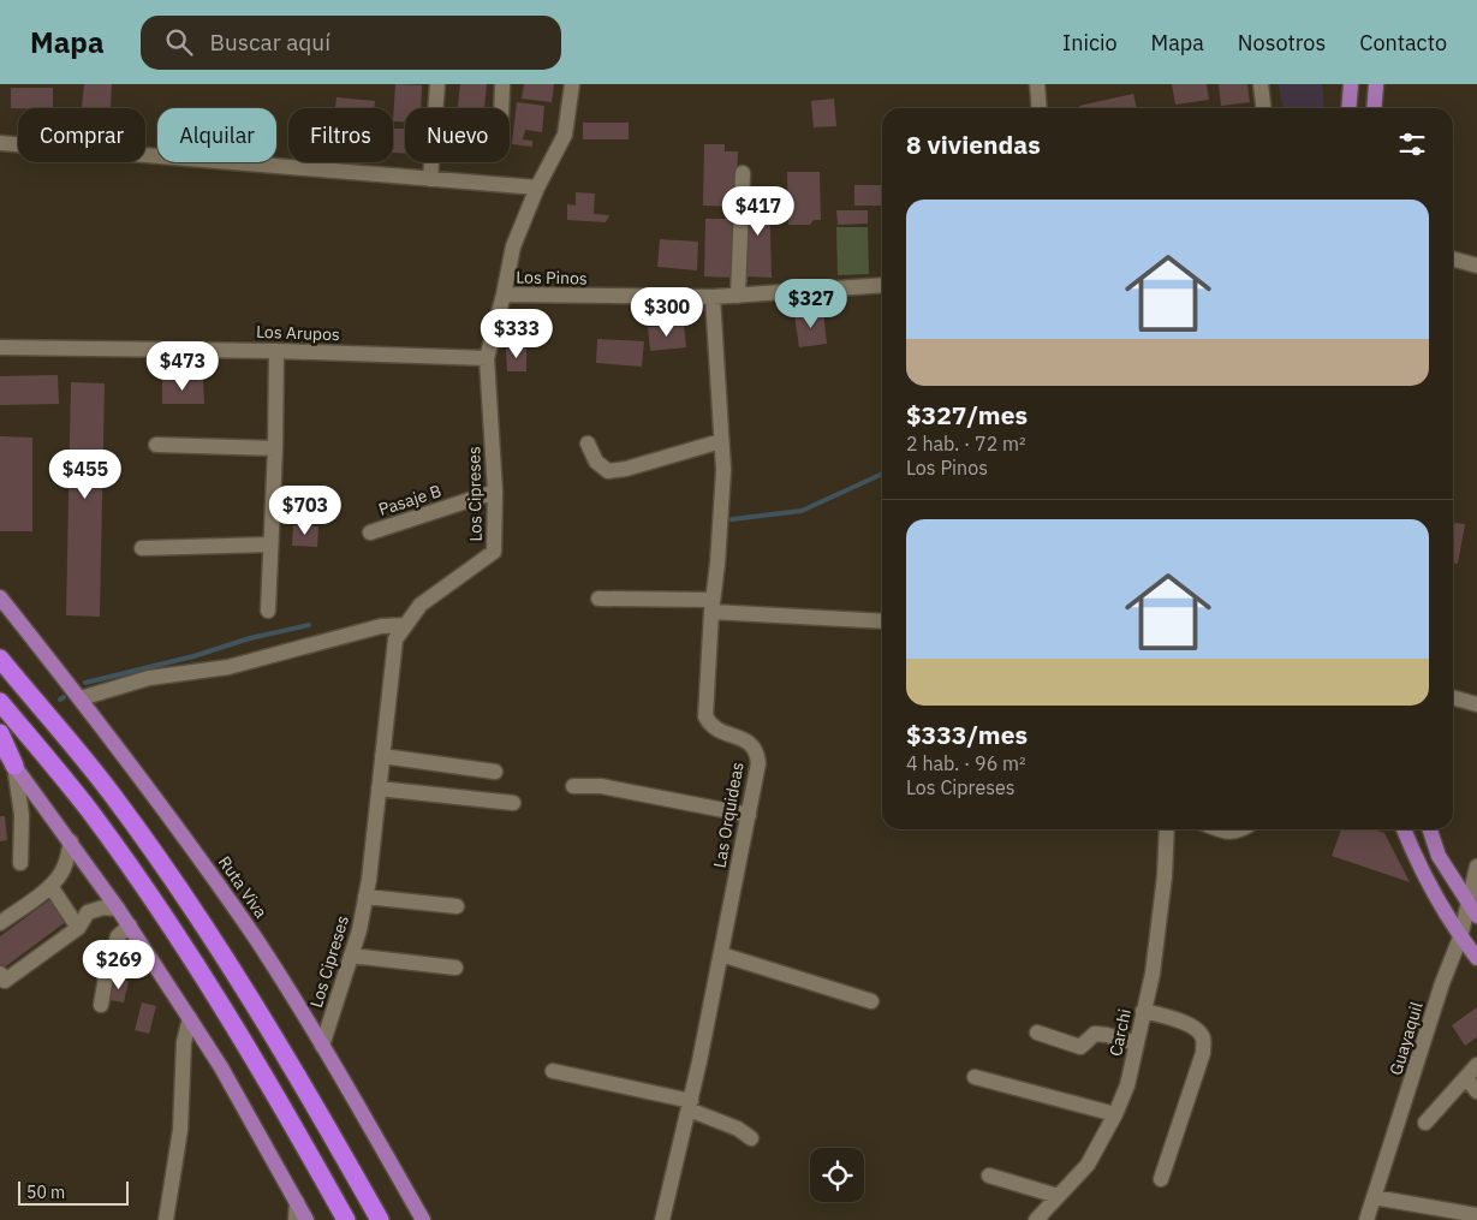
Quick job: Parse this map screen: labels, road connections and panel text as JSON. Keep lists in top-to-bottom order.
{
  "streets": {
    "main road": ["Ruta Viva"],
    "street": [
      "Los Pinos",
      "Los Arupos",
      "Los Cipreses",
      "Pasaje B",
      "Las Orquideas",
      "Carchi",
      "Guayaquil"
    ]
  },
  "crossings": [
    ["Los Pinos", "Los Cipreses"],
    ["Los Pinos", "Las Orquideas"],
    ["Los Arupos", "Los Cipreses"],
    ["Los Cipreses", "Pasaje B"],
    ["Los Cipreses", "Ruta Viva"]
  ],
  "scale_bar": "50 m",
  "page": {
    "header": "Mapa",
    "search": "Buscar aquí",
    "nav": [
      "Inicio",
      "Mapa",
      "Nosotros",
      "Contacto"
    ],
    "chip": [
      "Comprar",
      "Alquilar",
      "Filtros",
      "Nuevo"
    ],
    "heading": "8 viviendas",
    "list": [
      {
        "name": "$327/mes",
        "note": "2 hab. · 72 m² · Los Pinos"
      },
      {
        "name": "$333/mes",
        "note": "4 hab. · 96 m² · Los Cipreses"
      }
    ],
    "price": [
      "$417",
      "$327",
      "$300",
      "$333",
      "$473",
      "$455",
      "$703",
      "$269"
    ],
    "scale": "50 m"
  }
}
